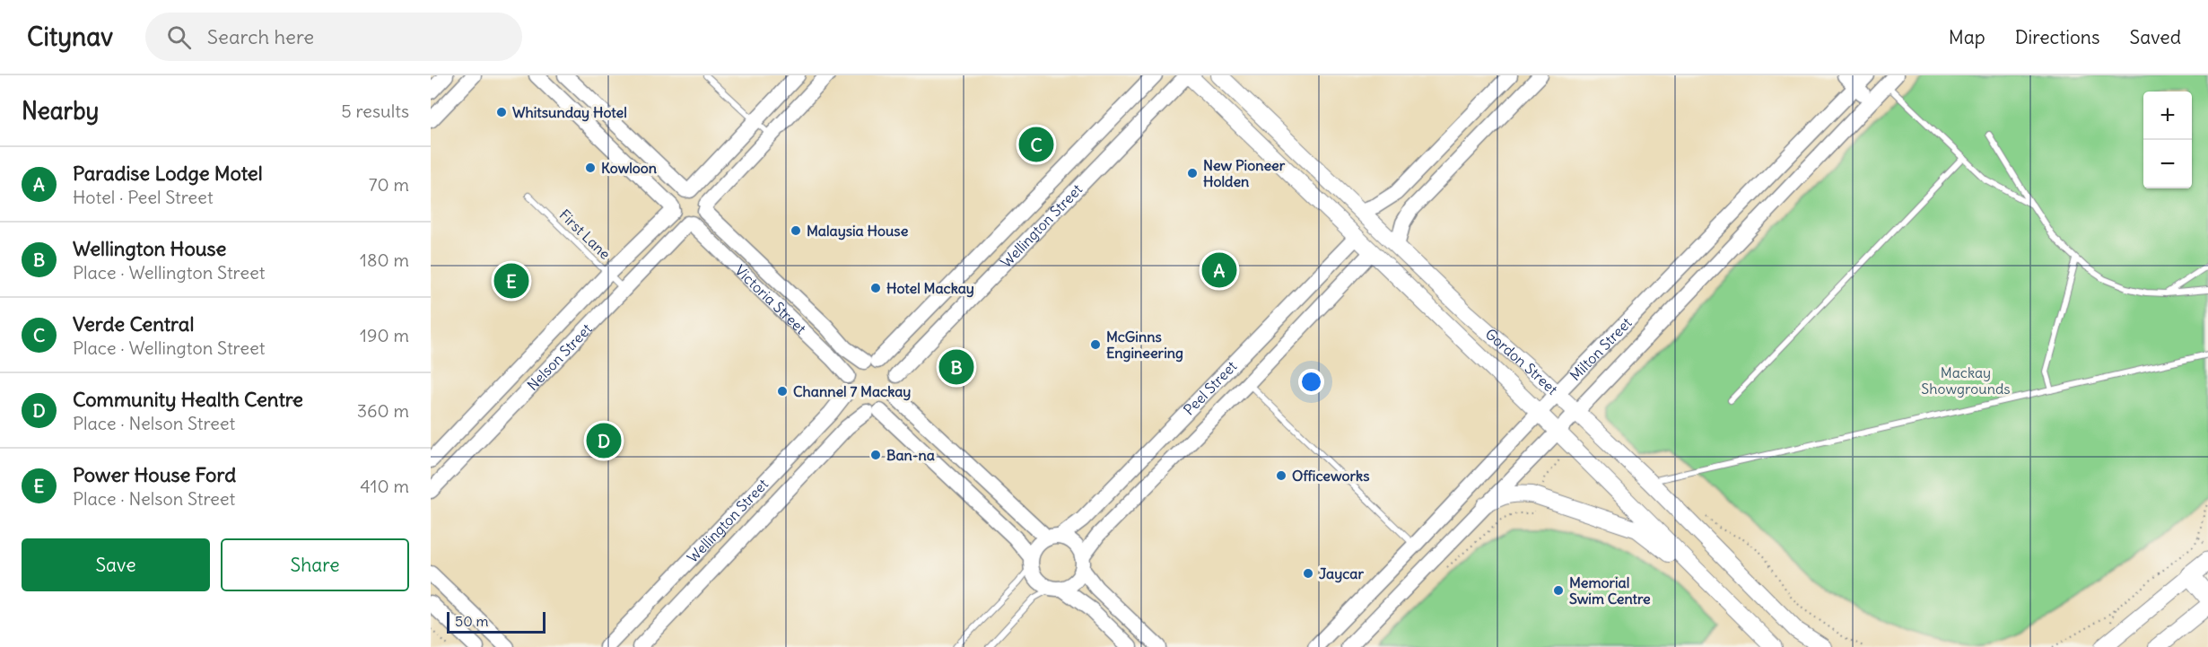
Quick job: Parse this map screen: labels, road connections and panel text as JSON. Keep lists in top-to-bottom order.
{
  "streets": {
    "main road": ["Gordon Street"],
    "street": [
      "Wellington Street",
      "Victoria Street",
      "Milton Street",
      "Nelson Street",
      "Peel Street"
    ],
    "lane": ["First Lane"]
  },
  "crossings": [
    ["Wellington Street", "Victoria Street"],
    ["Wellington Street", "Gordon Street"],
    ["First Lane", "Nelson Street"],
    ["Victoria Street", "Nelson Street"],
    ["Milton Street", "Gordon Street"],
    ["Gordon Street", "Peel Street"]
  ],
  "parks": ["Mackay Showgrounds"],
  "places": [
    "Whitsunday Hotel",
    "Kowloon",
    "New Pioneer Holden",
    "Malaysia House",
    "Hotel Mackay",
    "McGinns Engineering",
    "Channel 7 Mackay",
    "Ban-na",
    "Officeworks",
    "Jaycar",
    "Memorial Swim Centre"
  ],
  "scale_bar": "50 m",
  "page": {
    "header": "Citynav",
    "search": "Search here",
    "nav": ["Map", "Directions", "Saved"],
    "heading": ["Nearby", "5 results"],
    "map_buttons": ["+", "−"],
    "pins": [
      "C",
      "A",
      "E",
      "B",
      "D"
    ],
    "list": [
      {
        "mark": "A",
        "name": "Paradise Lodge Motel",
        "note": "Hotel · Peel Street",
        "value": "70 m"
      },
      {
        "mark": "B",
        "name": "Wellington House",
        "note": "Place · Wellington Street",
        "value": "180 m"
      },
      {
        "mark": "C",
        "name": "Verde Central",
        "note": "Place · Wellington Street",
        "value": "190 m"
      },
      {
        "mark": "D",
        "name": "Community Health Centre",
        "note": "Place · Nelson Street",
        "value": "360 m"
      },
      {
        "mark": "E",
        "name": "Power House Ford",
        "note": "Place · Nelson Street",
        "value": "410 m"
      }
    ],
    "buttons": ["Save", "Share"],
    "scale": "50 m"
  }
}
